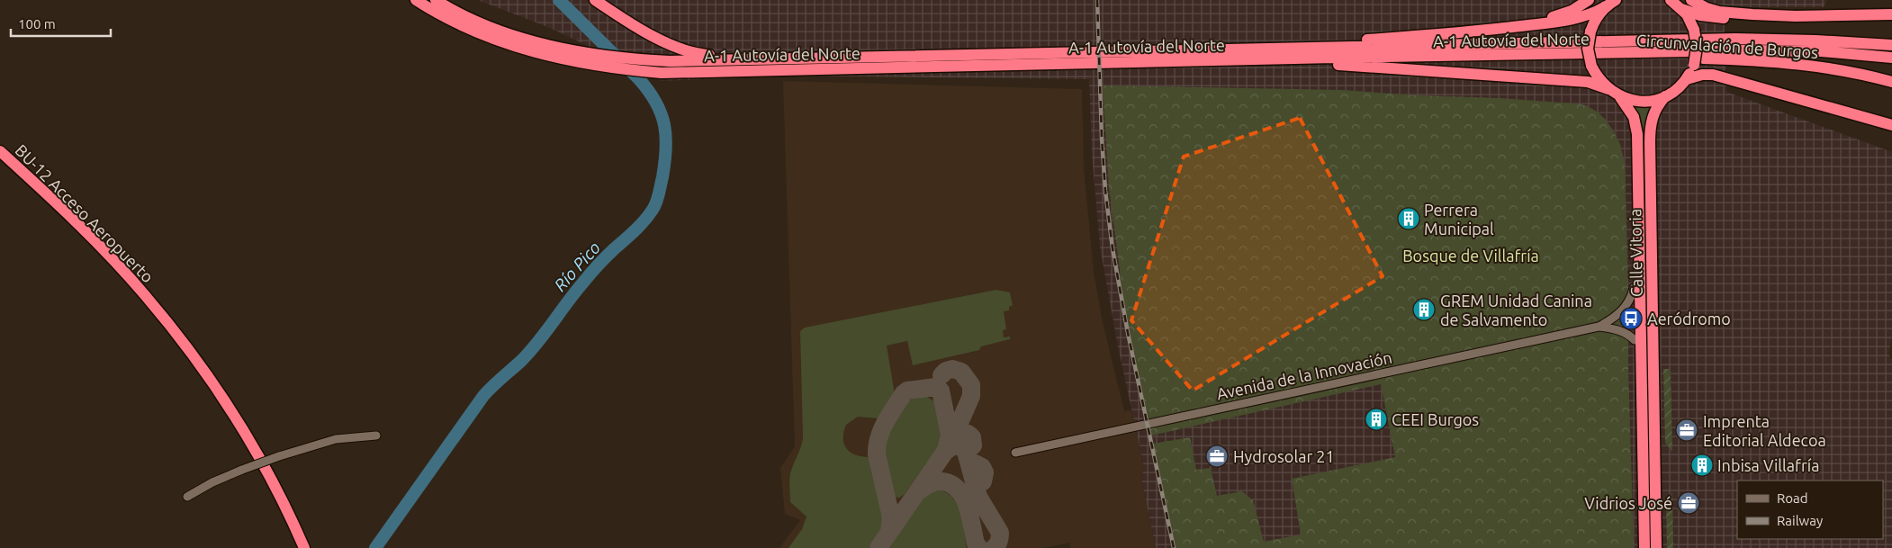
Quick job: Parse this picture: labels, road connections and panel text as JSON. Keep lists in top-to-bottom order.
{
  "streets": {
    "highway": [
      "A-1 Autovía del Norte",
      "Circunvalación de Burgos",
      "BU-12 Acceso Aeropuerto",
      "Calle Vitoria"
    ],
    "street": ["Avenida de la Innovación"]
  },
  "crossings": [
    ["A-1 Autovía del Norte", "Circunvalación de Burgos"]
  ],
  "water": ["Río Pico"],
  "parks": ["Bosque de Villafría"],
  "places": {
    "building": [
      "Perrera Municipal",
      "GREM Unidad Canina de Salvamento",
      "CEEI Burgos",
      "Inbisa Villafría"
    ],
    "bus stop": ["Aeródromo"],
    "office": ["Imprenta Editorial Aldecoa", "Hydrosolar 21", "Vidrios José"]
  },
  "legend": ["Road", "Railway"],
  "scale_bar": "100 m"
}
